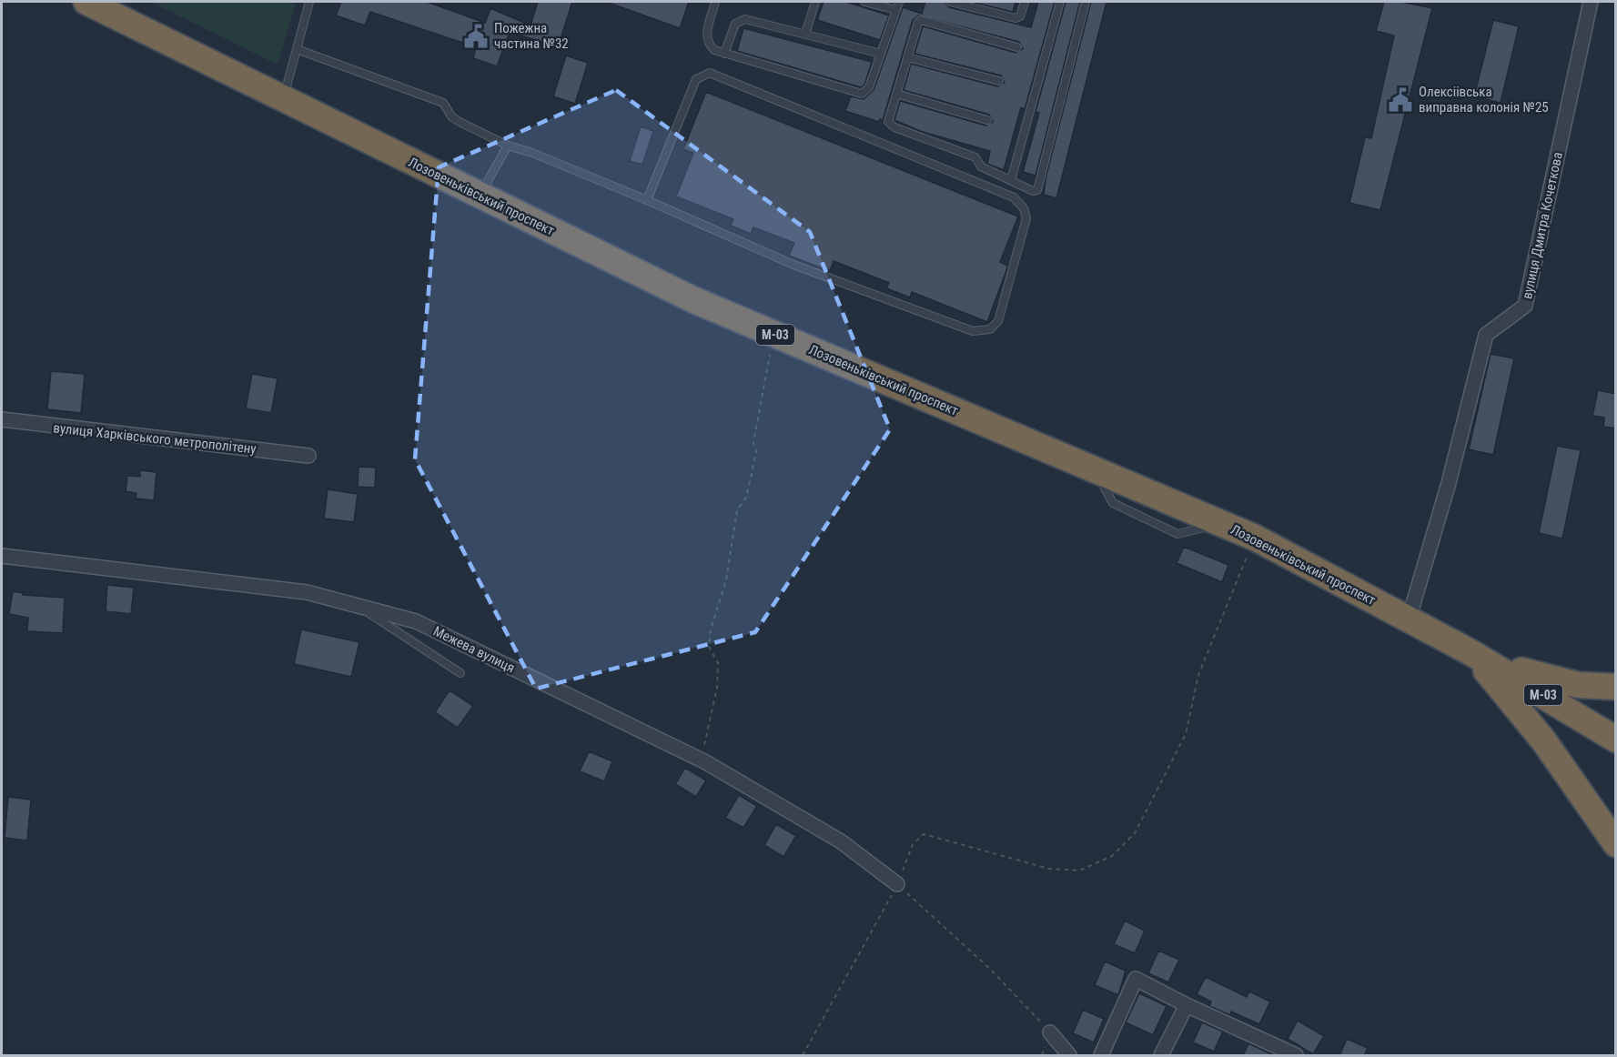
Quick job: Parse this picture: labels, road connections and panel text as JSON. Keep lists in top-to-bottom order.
{
  "streets": {
    "highway": ["Лозовеньківський проспект", "М-03"],
    "street": ["вулиця Дмитра Кочеткова", "вулиця Харківського метрополітену", "Межева вулиця"]
  },
  "crossings": [
    ["Лозовеньківський проспект", "вулиця Дмитра Кочеткова"]
  ],
  "places": {
    "public building": ["Пожежна частина №32", "Олексіівська виправна колонія №25"]
  }
}
